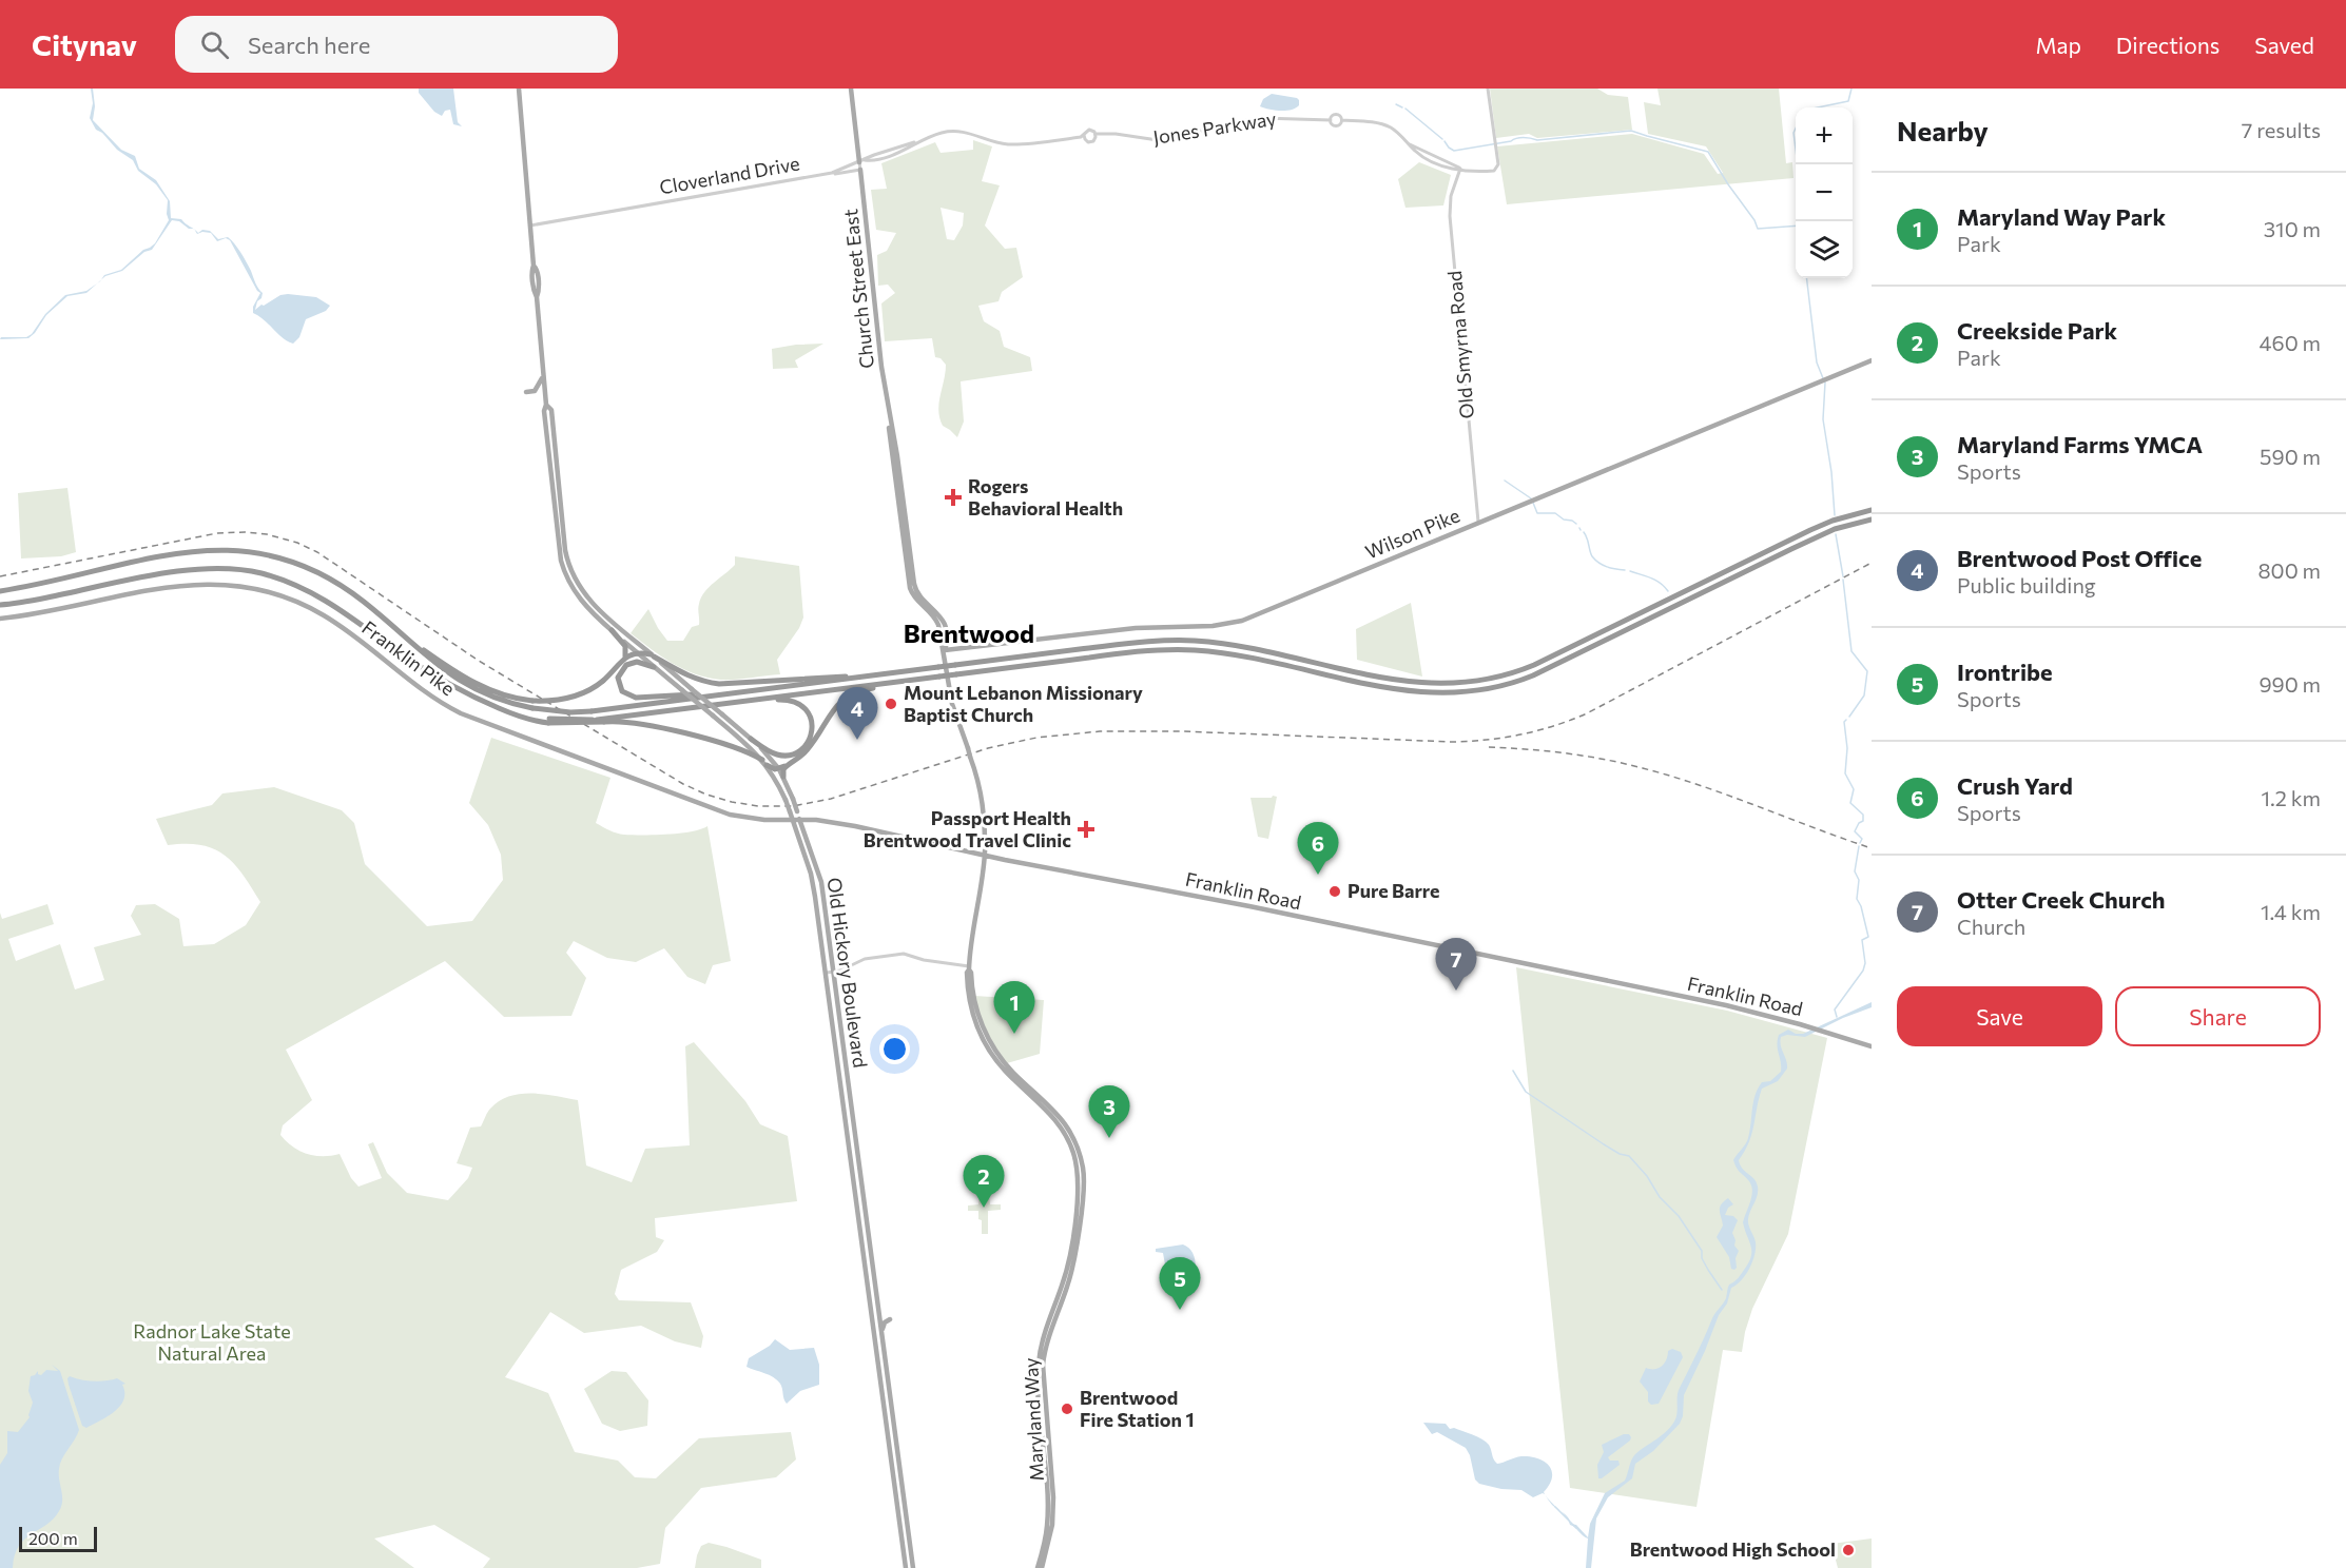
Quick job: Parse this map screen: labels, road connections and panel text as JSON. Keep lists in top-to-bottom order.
{
  "streets": {
    "main road": [
      "Church Street East",
      "Wilson Pike",
      "Franklin Pike",
      "Franklin Road",
      "Old Hickory Boulevard",
      "Maryland Way"
    ],
    "street": ["Jones Parkway", "Cloverland Drive", "Old Smyrna Road"]
  },
  "crossings": [
    ["Cloverland Drive", "Church Street East"],
    ["Cloverland Drive", "Old Hickory Boulevard"],
    ["Church Street East", "Wilson Pike"],
    ["Church Street East", "Franklin Road"],
    ["Church Street East", "Maryland Way"],
    ["Old Smyrna Road", "Wilson Pike"],
    ["Franklin Pike", "Franklin Road"],
    ["Franklin Pike", "Old Hickory Boulevard"],
    ["Franklin Road", "Old Hickory Boulevard"],
    ["Franklin Road", "Maryland Way"]
  ],
  "districts": ["Brentwood"],
  "parks": ["Radnor Lake State Natural Area"],
  "places": {
    "health": ["Rogers Behavioral Health", "Passport Health Brentwood Travel Clinic"],
    "other": [
      "Mount Lebanon Missionary Baptist Church",
      "Pure Barre",
      "Brentwood Fire Station 1",
      "Brentwood High School"
    ]
  },
  "scale_bar": "200 m",
  "page": {
    "header": "Citynav",
    "search": "Search here",
    "nav": ["Map", "Directions", "Saved"],
    "heading": ["Nearby", "7 results"],
    "map_buttons": ["+", "−"],
    "list": [
      {
        "mark": "1",
        "name": "Maryland Way Park",
        "note": "Park",
        "value": "310 m"
      },
      {
        "mark": "2",
        "name": "Creekside Park",
        "note": "Park",
        "value": "460 m"
      },
      {
        "mark": "3",
        "name": "Maryland Farms YMCA",
        "note": "Sports",
        "value": "590 m"
      },
      {
        "mark": "4",
        "name": "Brentwood Post Office",
        "note": "Public building",
        "value": "800 m"
      },
      {
        "mark": "5",
        "name": "Irontribe",
        "note": "Sports",
        "value": "990 m"
      },
      {
        "mark": "6",
        "name": "Crush Yard",
        "note": "Sports",
        "value": "1.2 km"
      },
      {
        "mark": "7",
        "name": "Otter Creek Church",
        "note": "Church",
        "value": "1.4 km"
      }
    ],
    "pins": [
      "4",
      "6",
      "7",
      "1",
      "3",
      "2",
      "5"
    ],
    "buttons": ["Save", "Share"],
    "scale": "200 m"
  }
}
